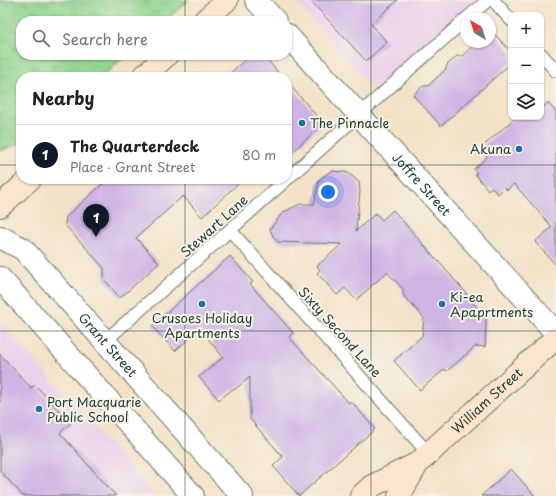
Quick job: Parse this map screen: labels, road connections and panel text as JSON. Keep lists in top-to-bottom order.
{
  "streets": {
    "street": ["Joffre Street", "Grant Street", "William Street"],
    "lane": ["Stewart Lane", "Sixty Second Lane"]
  },
  "crossings": [
    ["Joffre Street", "Stewart Lane"],
    ["Stewart Lane", "Sixty Second Lane"],
    ["Stewart Lane", "Grant Street"],
    ["Sixty Second Lane", "William Street"]
  ],
  "places": [
    "The Pinnacle",
    "Akuna",
    "Crusoes Holiday Apartments",
    "Ki-ea Apaprtments",
    "Port Macquarie Public School"
  ],
  "north": "top left",
  "page": {
    "map_buttons": ["+", "−"],
    "search": "Search here",
    "heading": "Nearby",
    "list": [
      {
        "mark": "1",
        "name": "The Quarterdeck",
        "note": "Place · Grant Street",
        "value": "80 m"
      }
    ],
    "pins": "1"
  }
}
